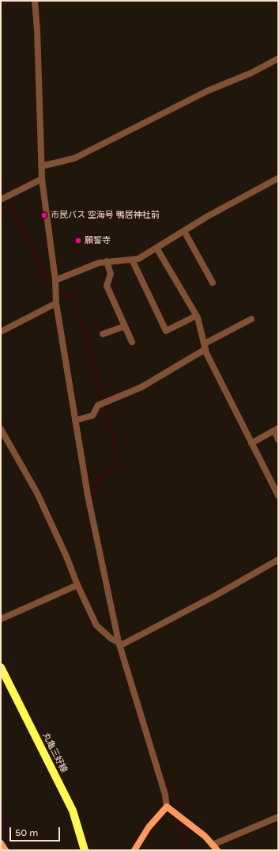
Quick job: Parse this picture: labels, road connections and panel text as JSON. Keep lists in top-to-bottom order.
{
  "streets": {
    "main road": ["丸亀三好線"]
  },
  "places": ["市民バス 空海号 鴨居神社前", "願誓寺"],
  "scale_bar": "50 m"
}
